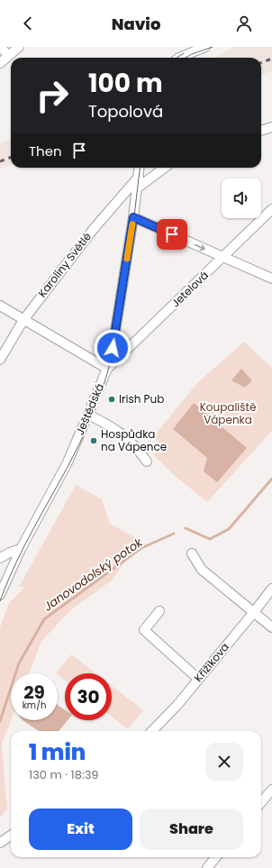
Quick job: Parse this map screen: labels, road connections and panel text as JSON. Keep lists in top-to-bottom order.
{
  "streets": {
    "street": [
      "Karoliny Světlé",
      "Jetelová",
      "Ještědská",
      "Křižíkova"
    ]
  },
  "crossings": [
    ["Karoliny Světlé", "Ještědská"],
    ["Jetelová", "Ještědská"]
  ],
  "water": ["Janovodolský potok"],
  "parks": ["Koupaliště Vápenka"],
  "places": ["Irish Pub", "Hospůdka na Vápence"],
  "page": {
    "header": "Navio",
    "turn": ["100 m", "Topolová"],
    "then": "Then",
    "speed": "29 km/h",
    "limit": "30",
    "heading": ["1 min", "130 m · 18:39"],
    "buttons": ["Exit", "Share"]
  }
}
